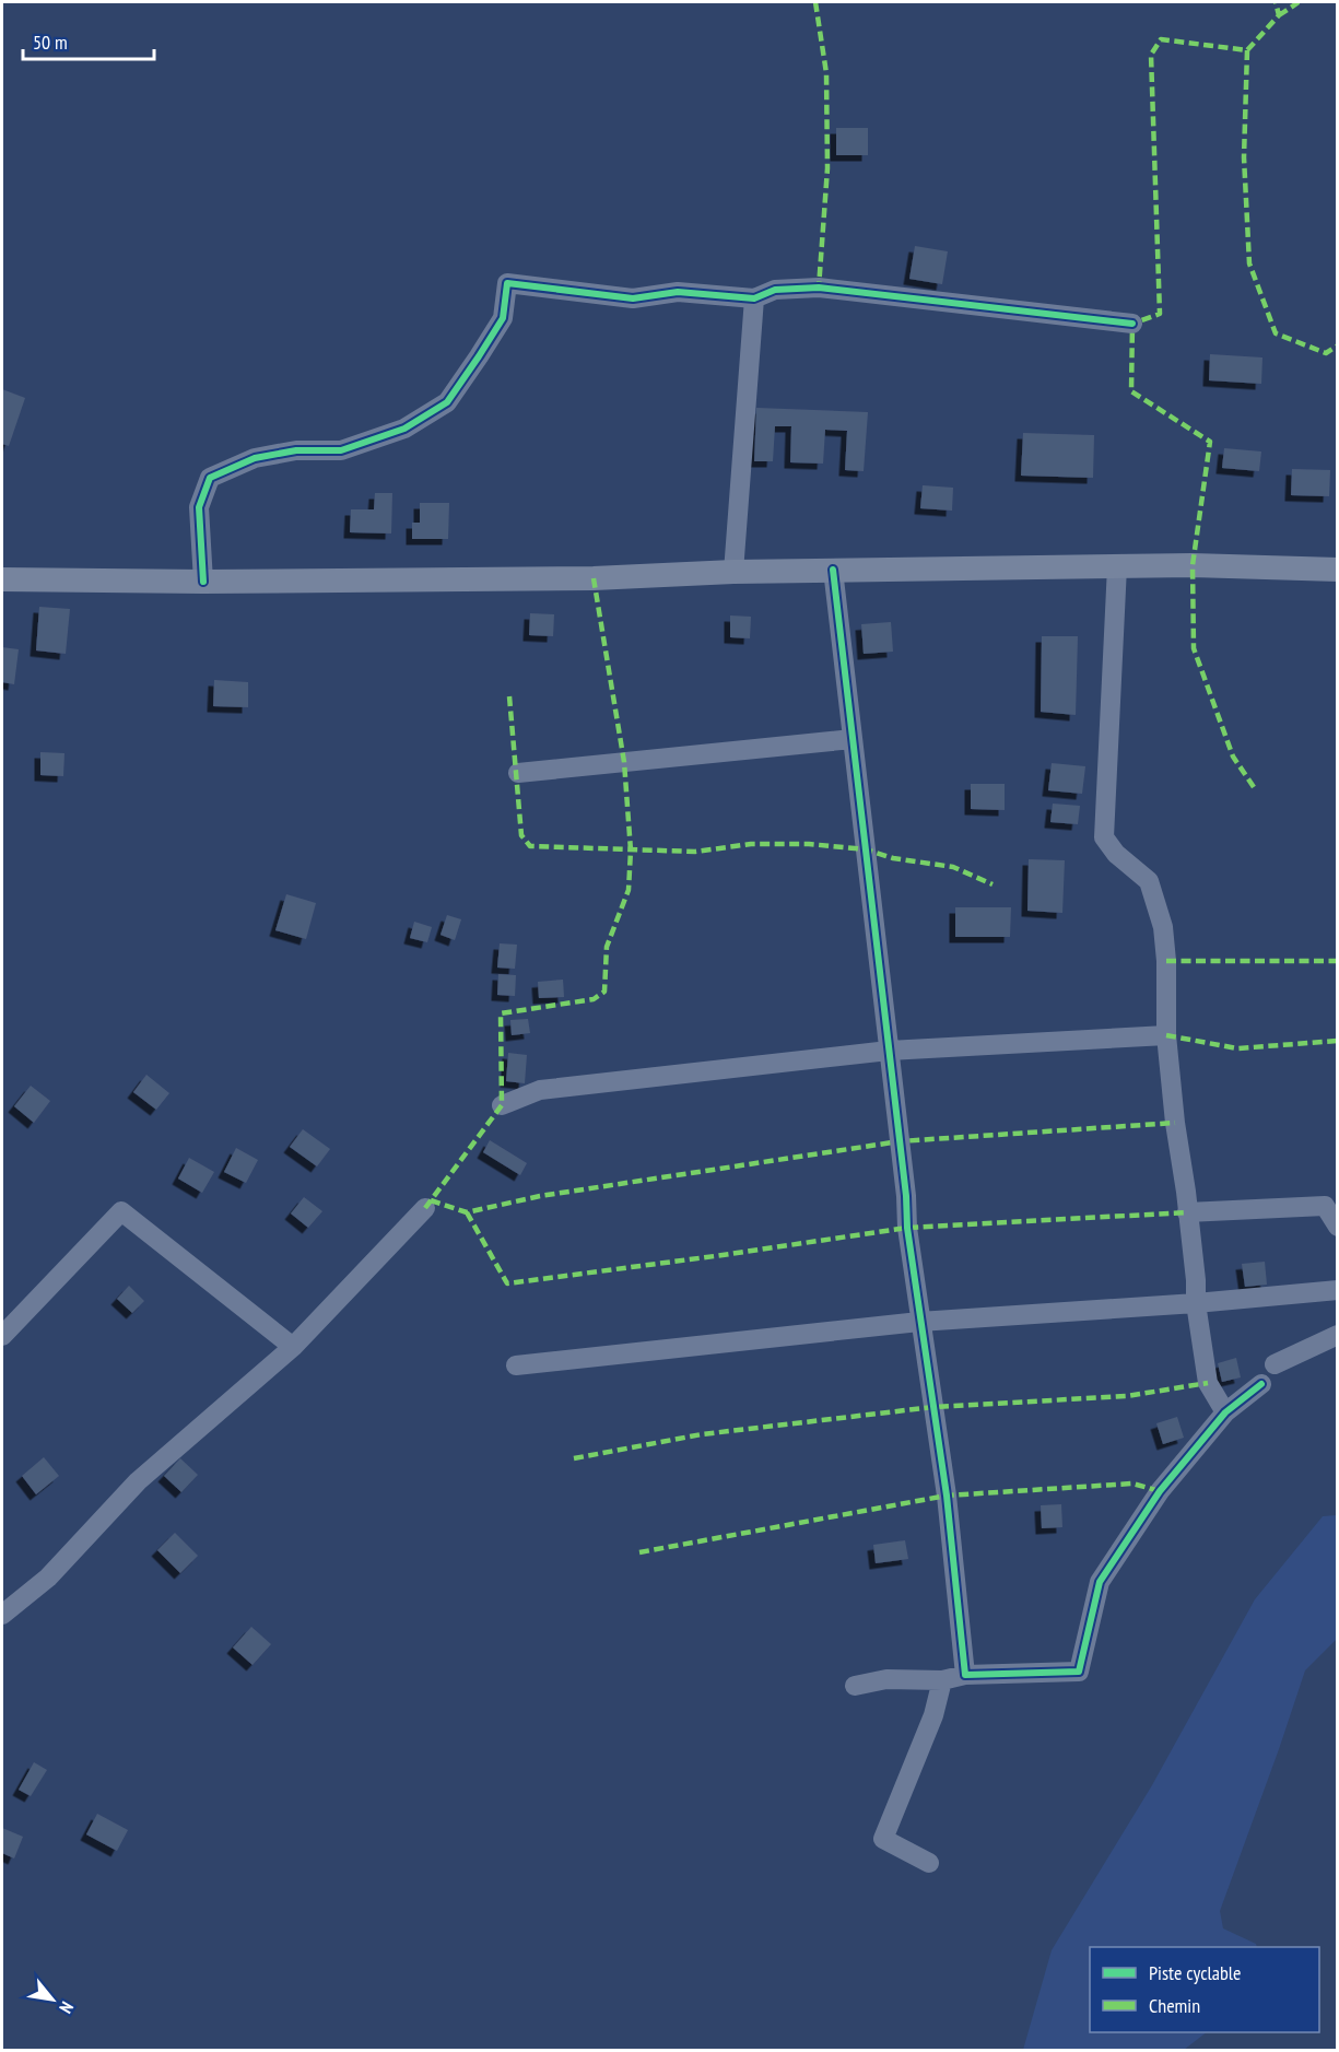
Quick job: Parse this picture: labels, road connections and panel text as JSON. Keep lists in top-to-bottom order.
{
  "legend": ["Piste cyclable", "Chemin"],
  "scale_bar": "50 m",
  "north": "bottom right"
}
